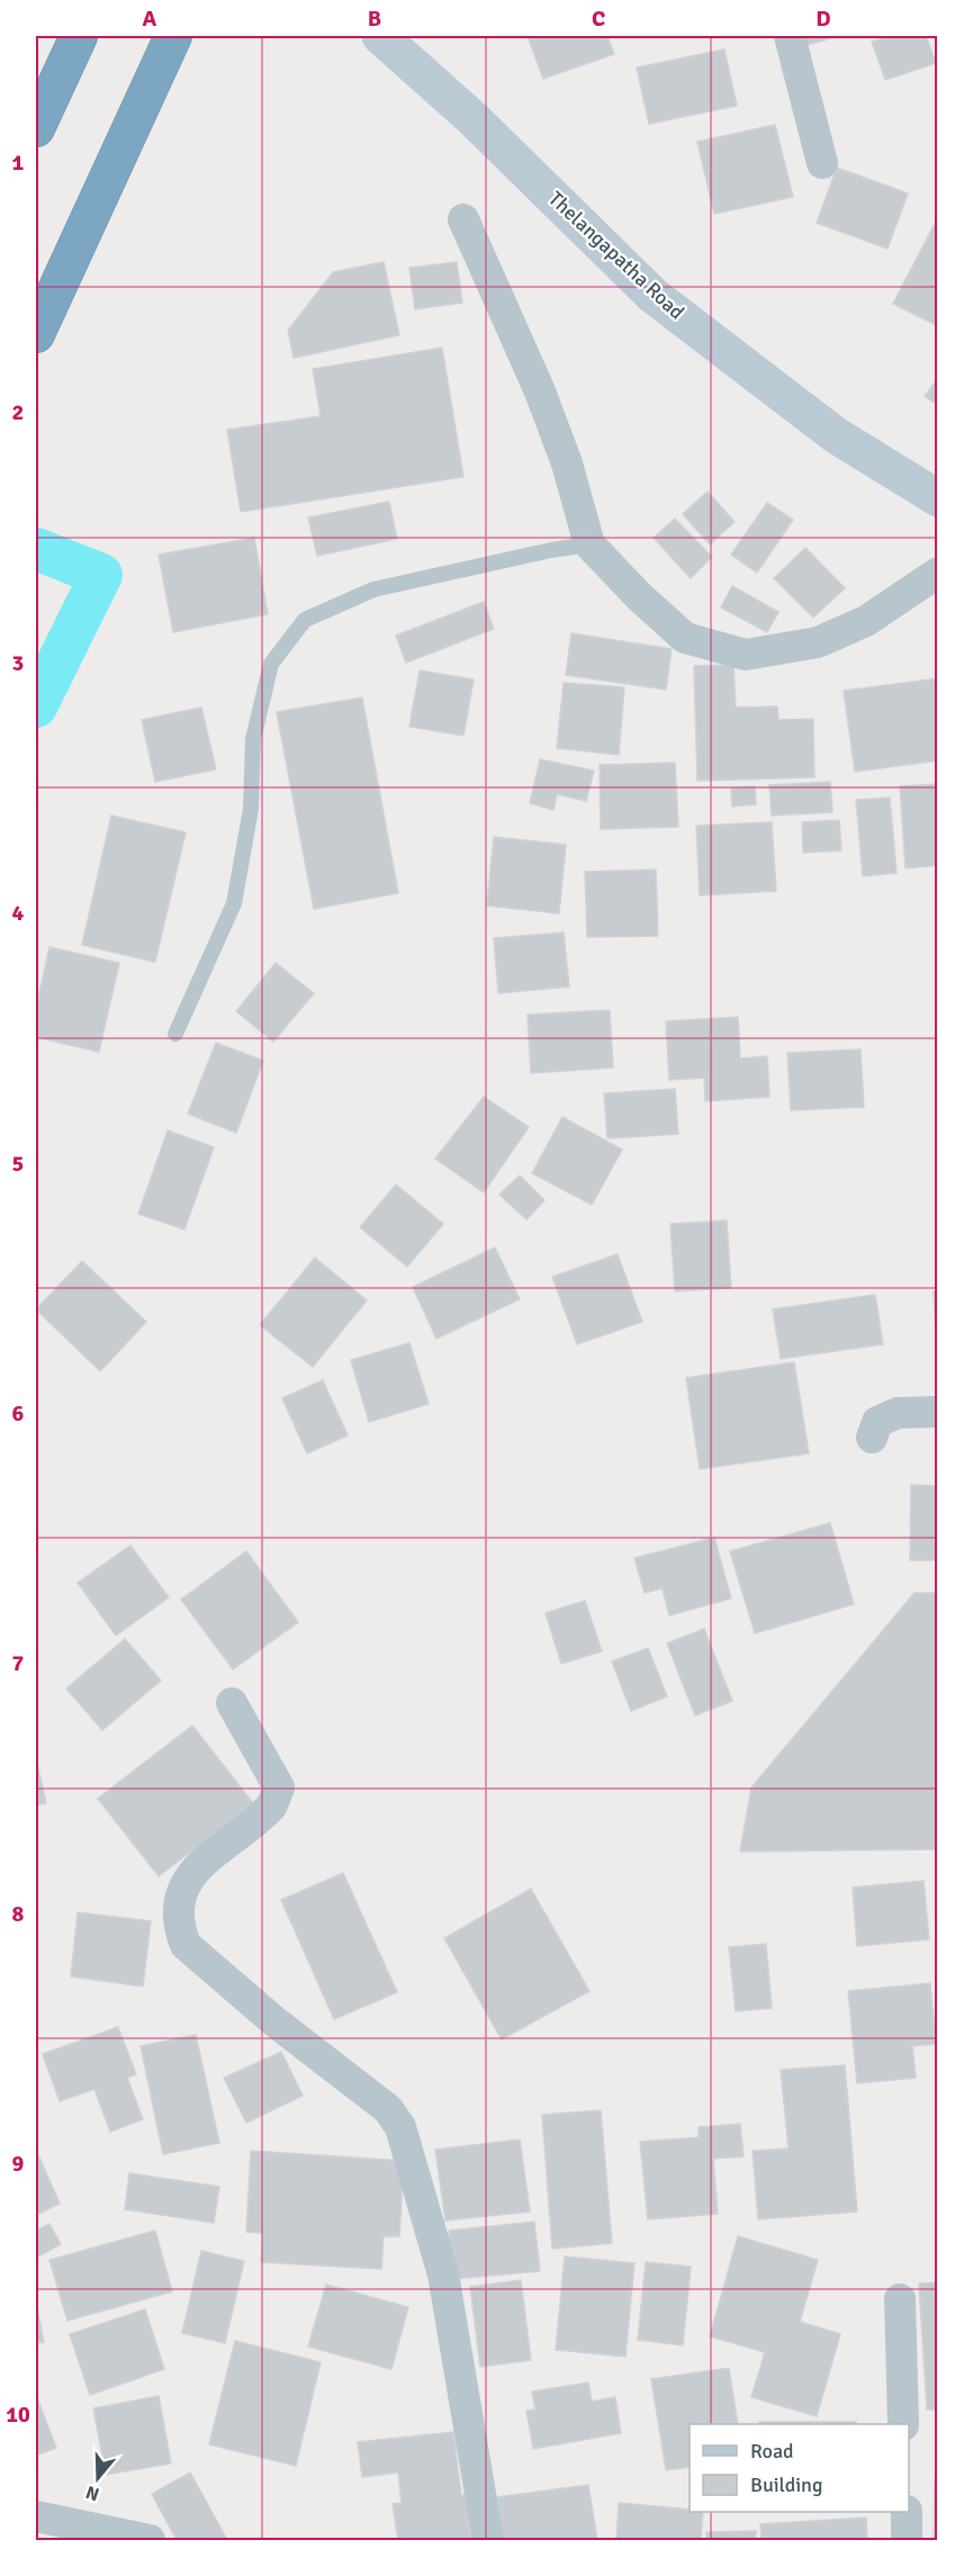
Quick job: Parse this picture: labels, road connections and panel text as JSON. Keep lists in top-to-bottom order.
{
  "streets": {
    "street": ["Thelangapatha Road"]
  },
  "legend": ["Road", "Building"],
  "north": "bottom",
  "grid": {
    "columns": [
      "A",
      "B",
      "C",
      "D"
    ],
    "rows": [
      "1",
      "2",
      "3",
      "4",
      "5",
      "6",
      "7",
      "8",
      "9",
      "10"
    ]
  }
}
